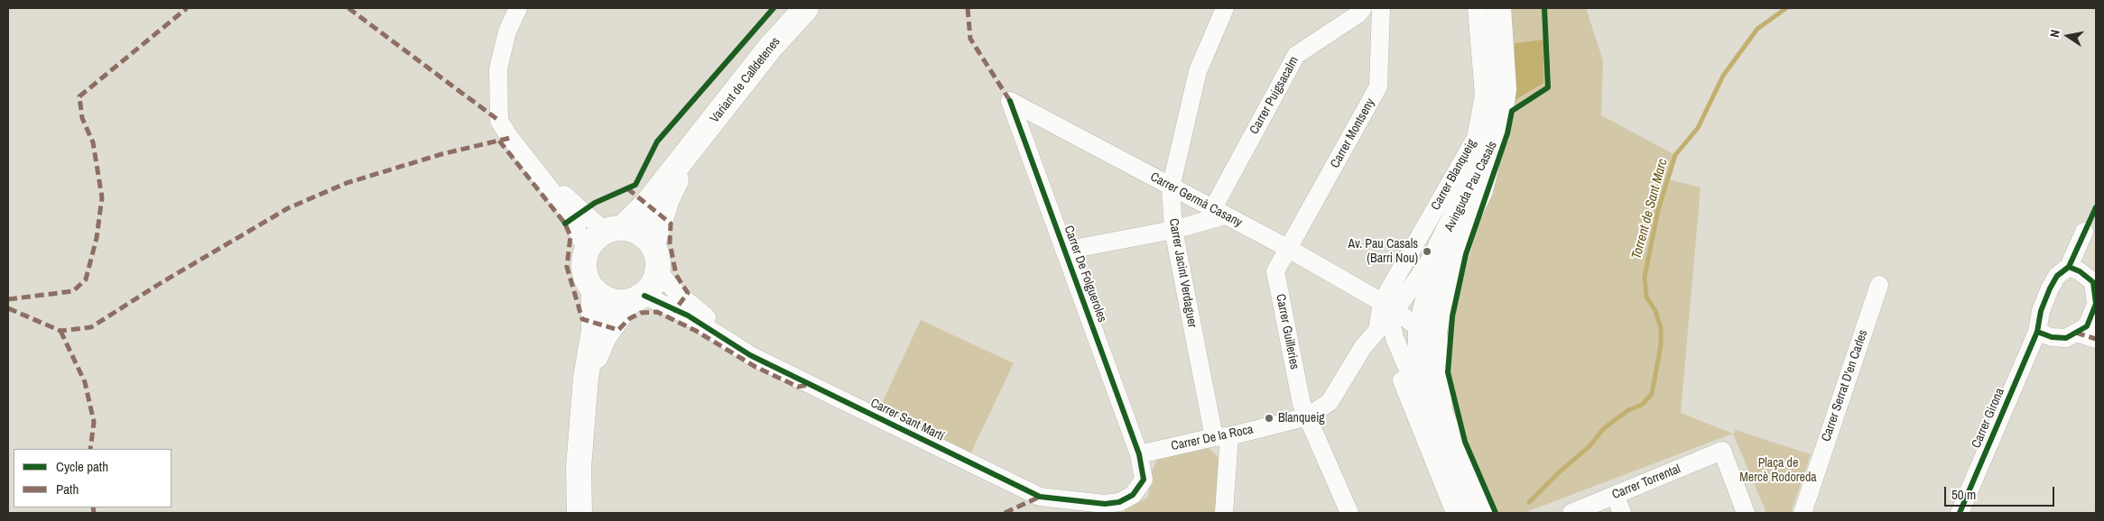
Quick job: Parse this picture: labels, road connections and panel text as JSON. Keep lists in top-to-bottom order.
{
  "streets": {
    "street": [
      "Variant de Calldetenes",
      "Carrer Puigsacalm",
      "Carrer Montseny",
      "Carrer Blanqueig",
      "Avinguda Pau Casals",
      "Carrer Germà Casany",
      "Carrer Jacint Verdaguer",
      "Carrer De Folgueroles",
      "Carrer Guilleries",
      "Carrer Serrat D'en Carles",
      "Carrer Girona",
      "Carrer Sant Martí",
      "Carrer De la Roca",
      "Carrer Torrental"
    ]
  },
  "crossings": [
    ["Variant de Calldetenes", "Carrer Sant Martí"],
    ["Carrer Puigsacalm", "Carrer Germà Casany"],
    ["Carrer Montseny", "Carrer Germà Casany"],
    ["Carrer Montseny", "Carrer Guilleries"],
    ["Carrer Blanqueig", "Avinguda Pau Casals"],
    ["Carrer Blanqueig", "Carrer Germà Casany"],
    ["Carrer Blanqueig", "Carrer De la Roca"],
    ["Avinguda Pau Casals", "Carrer Germà Casany"],
    ["Avinguda Pau Casals", "Carrer De la Roca"],
    ["Carrer Germà Casany", "Carrer Jacint Verdaguer"],
    ["Carrer Germà Casany", "Carrer De Folgueroles"],
    ["Carrer Germà Casany", "Carrer Guilleries"],
    ["Carrer Germà Casany", "Carrer De la Roca"],
    ["Carrer Jacint Verdaguer", "Carrer De la Roca"],
    ["Carrer De Folgueroles", "Carrer Sant Martí"],
    ["Carrer De Folgueroles", "Carrer De la Roca"],
    ["Carrer Guilleries", "Carrer De la Roca"],
    ["Carrer Sant Martí", "Carrer De la Roca"]
  ],
  "water": ["Torrent de Sant Marc"],
  "parks": ["Plaça de Mercè Rodoreda"],
  "places": ["Av. Pau Casals (Barri Nou)", "Blanqueig"],
  "legend": ["Cycle path", "Path"],
  "scale_bar": "50 m",
  "north": "left"
}
